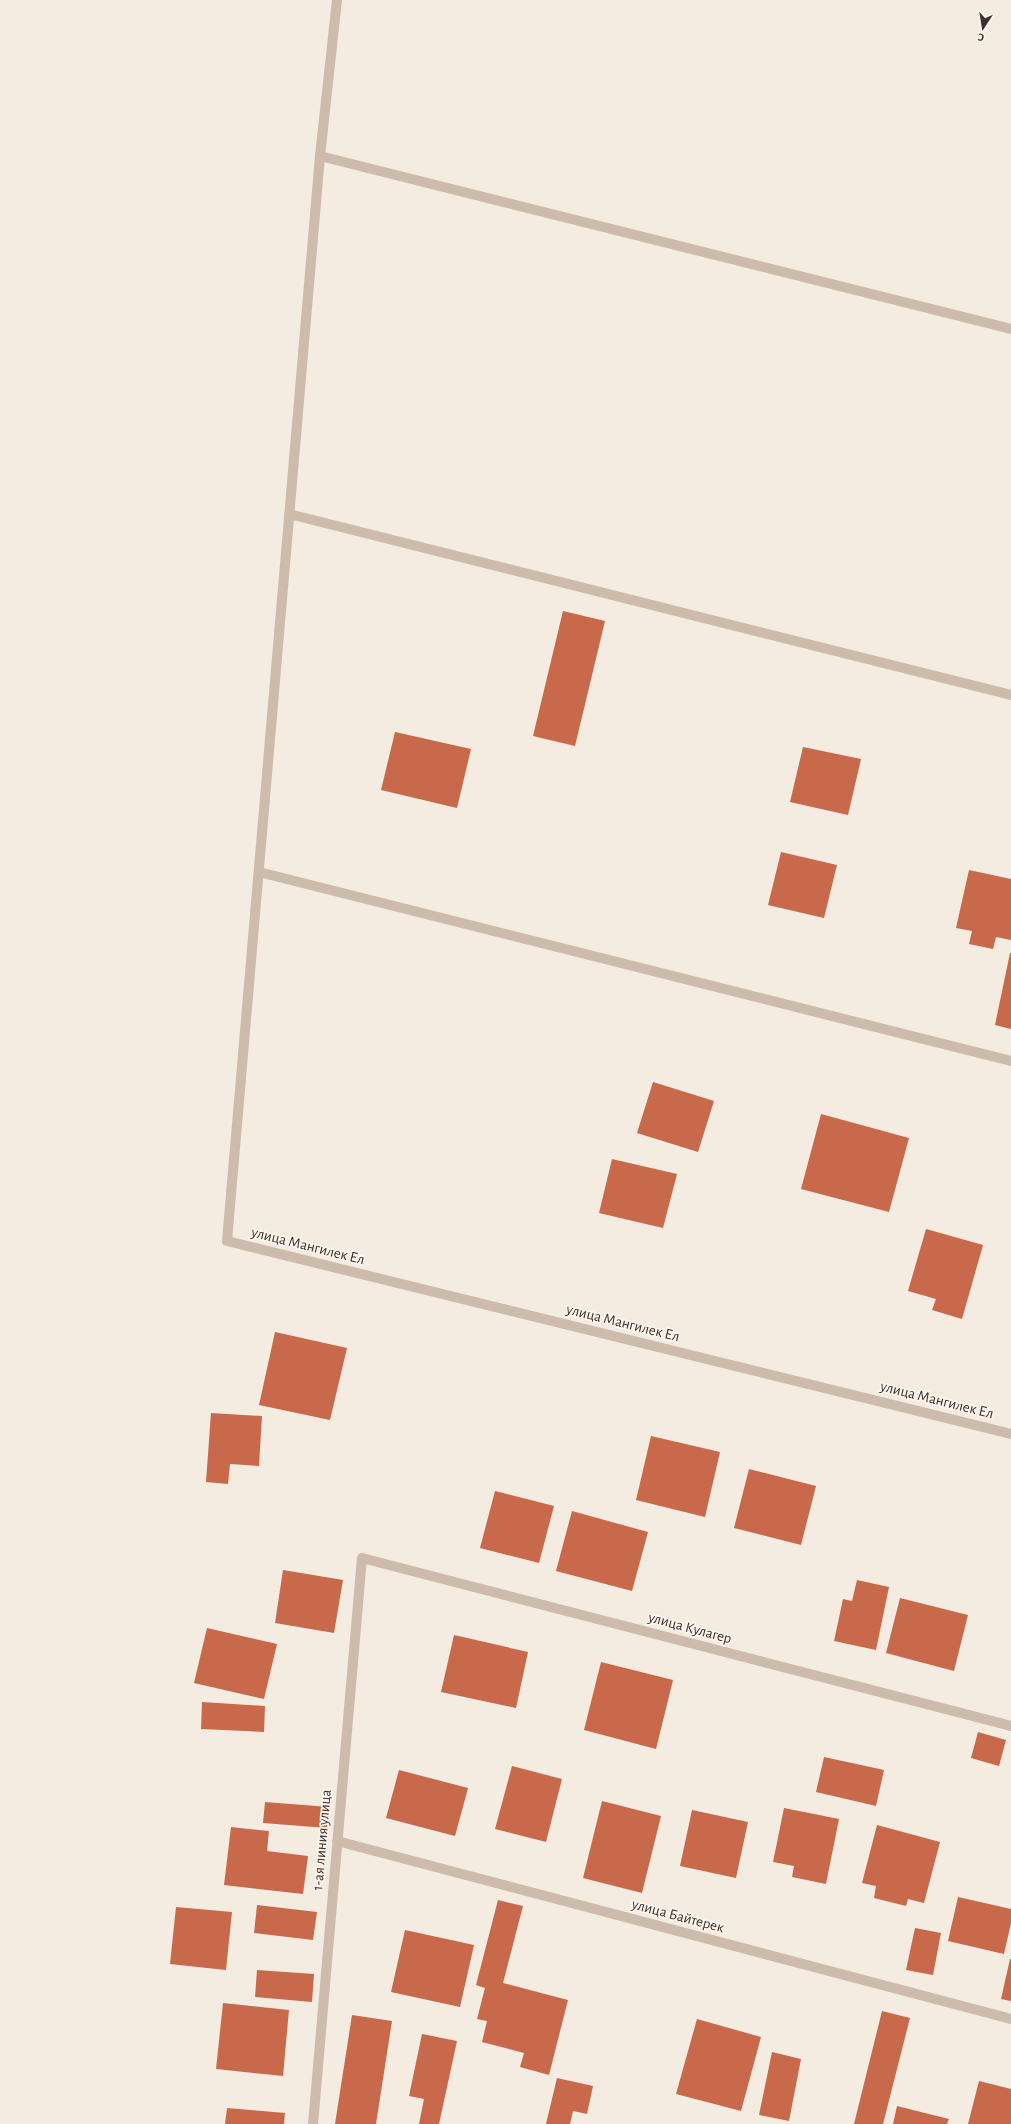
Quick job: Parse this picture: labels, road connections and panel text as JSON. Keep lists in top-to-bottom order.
{
  "streets": {
    "street": [
      "улица Мангилек Ел",
      "улица Кулагер",
      "1-ая линия улица",
      "улица Байтерек"
    ]
  },
  "crossings": [
    ["улица Кулагер", "1-ая линия улица"],
    ["1-ая линия улица", "улица Байтерек"]
  ],
  "north": "bottom"
}
